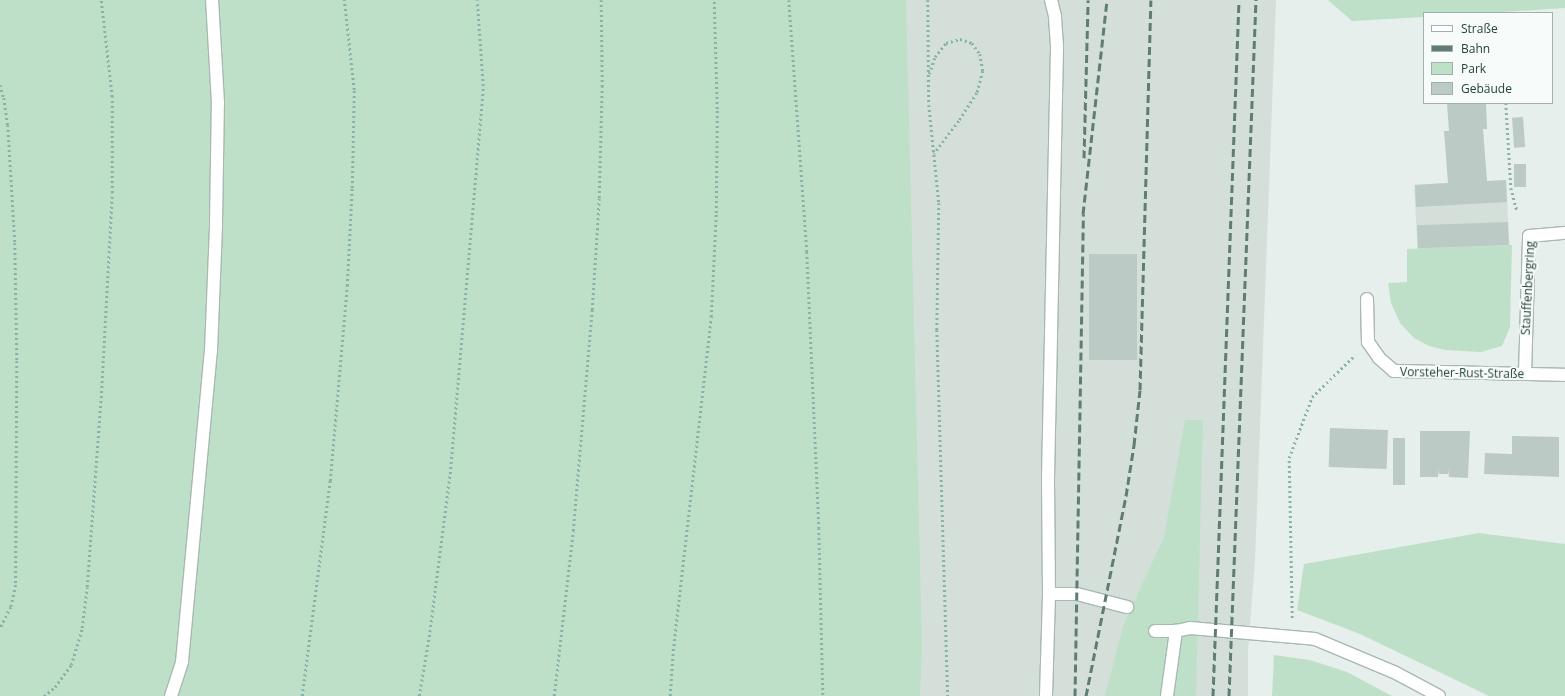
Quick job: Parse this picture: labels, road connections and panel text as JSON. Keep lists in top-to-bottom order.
{
  "streets": {
    "street": ["Stauffenbergring", "Vorsteher-Rust-Straße"]
  },
  "crossings": [
    ["Stauffenbergring", "Vorsteher-Rust-Straße"]
  ],
  "legend": [
    "Straße",
    "Bahn",
    "Park",
    "Gebäude"
  ]
}
